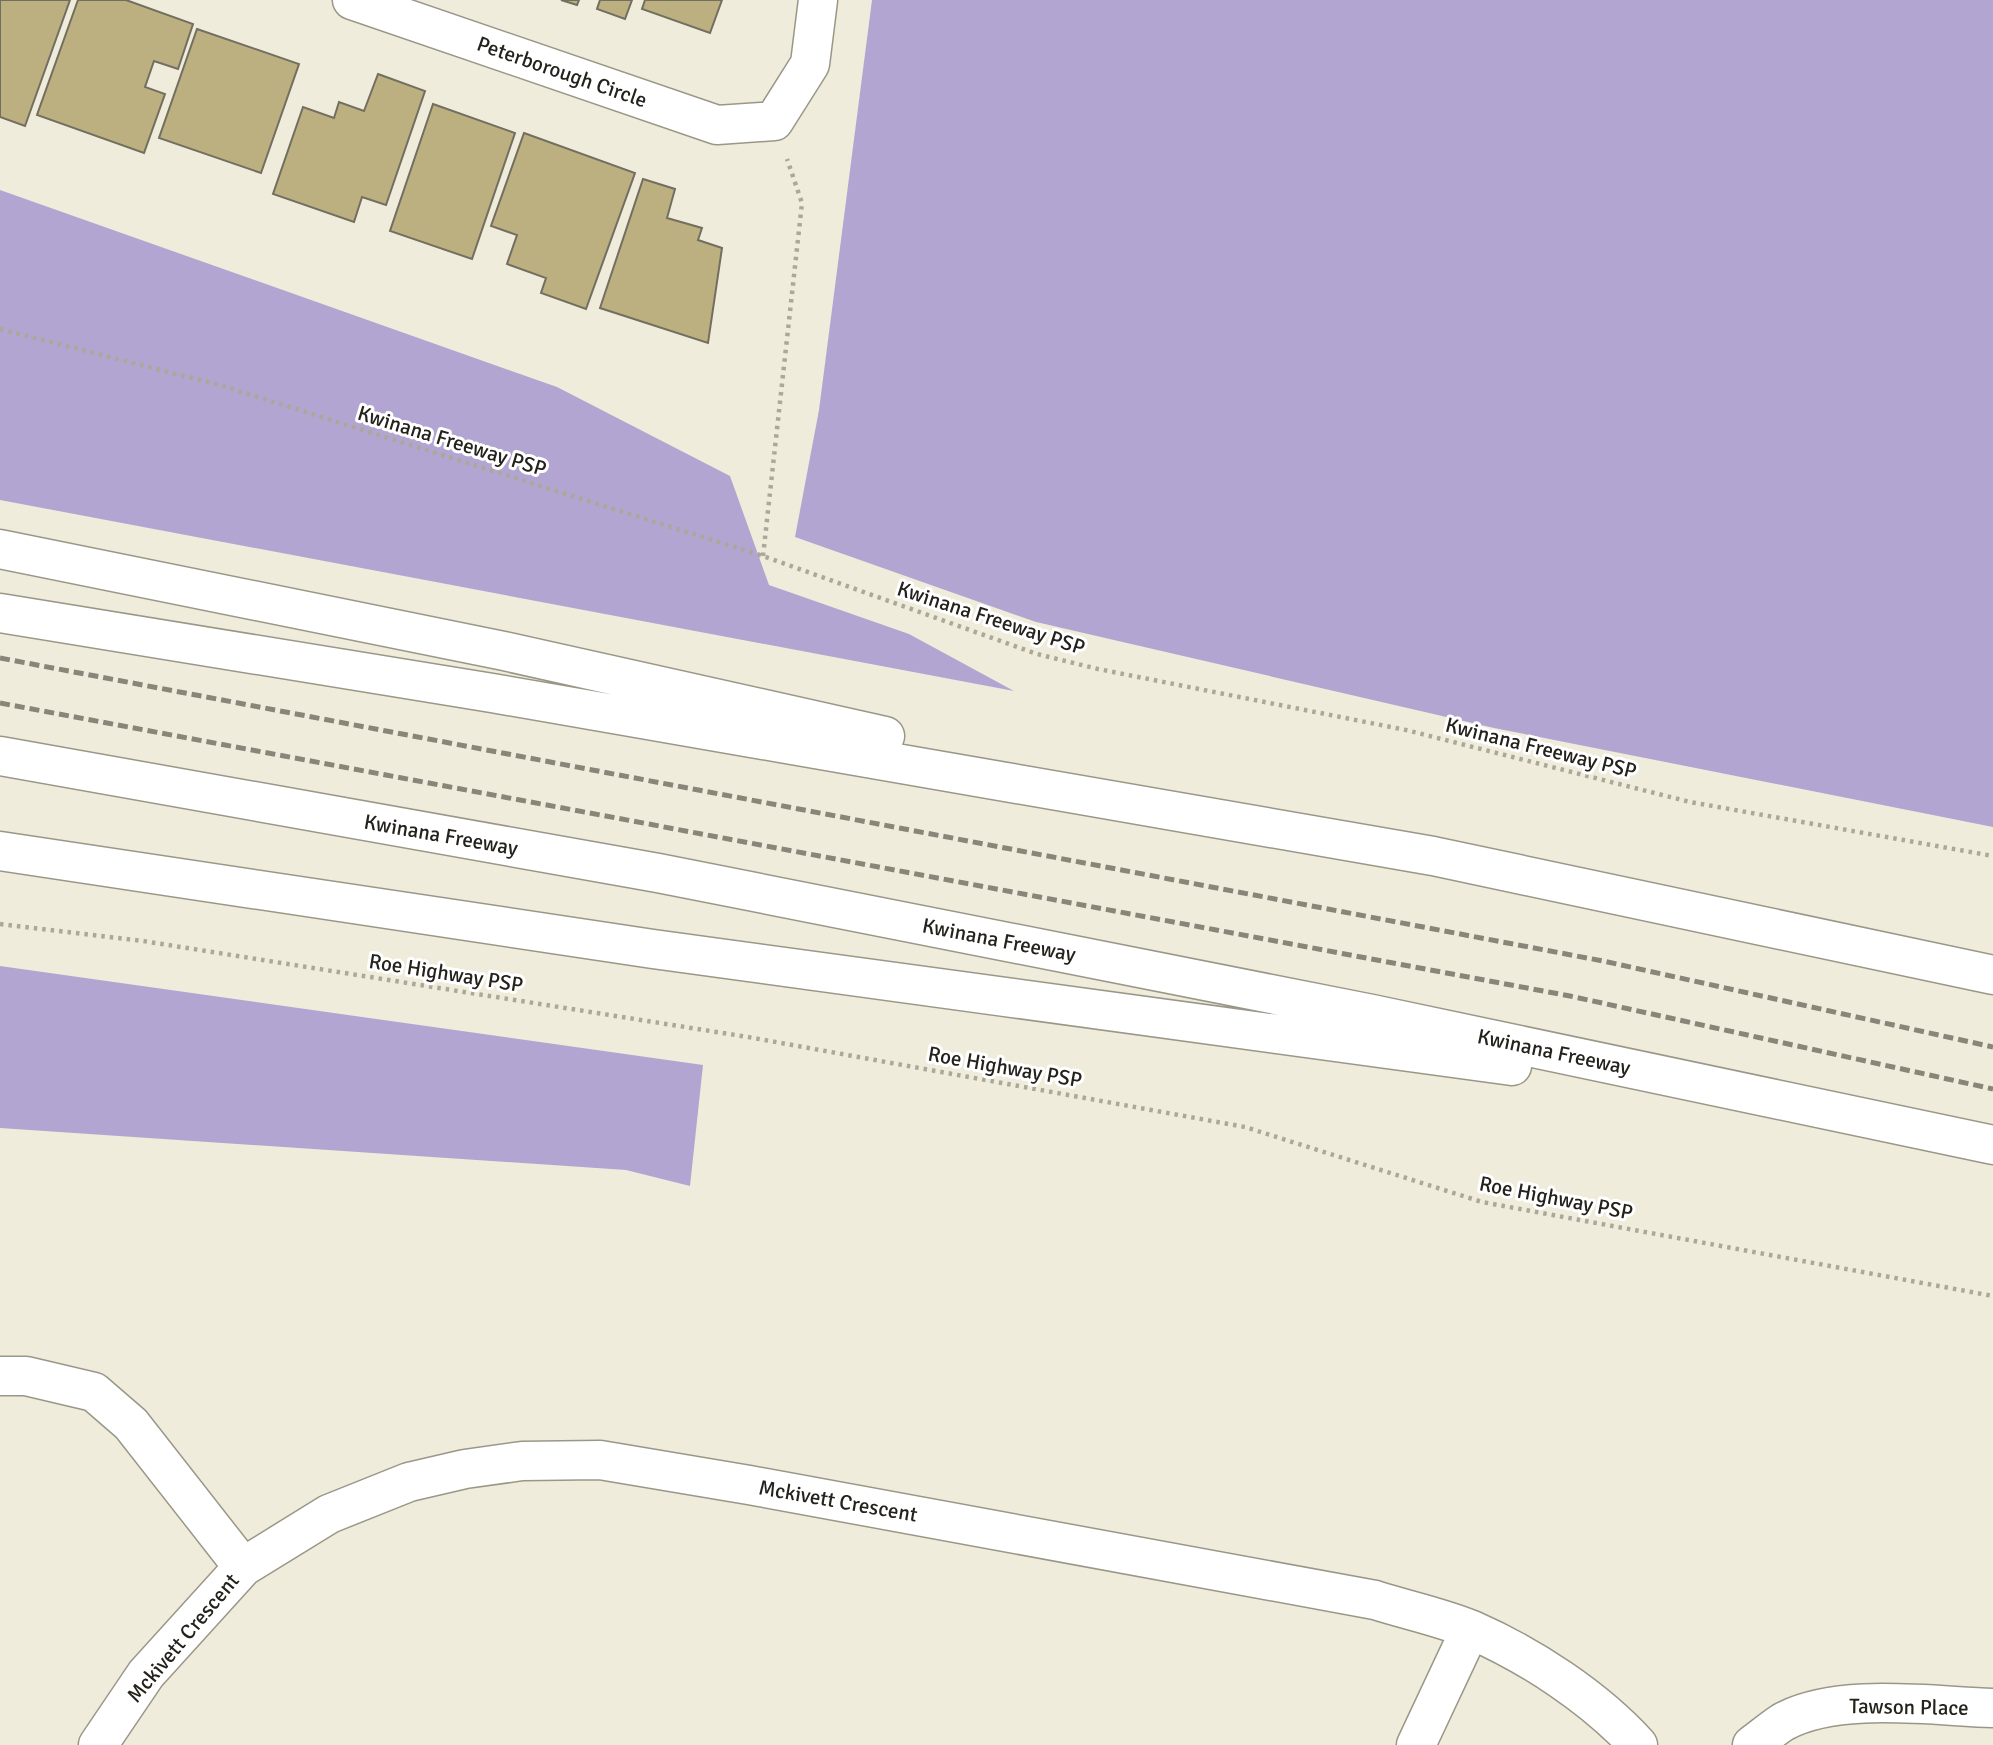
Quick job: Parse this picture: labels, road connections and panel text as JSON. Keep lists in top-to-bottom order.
{
  "streets": {
    "main road": [
      "Peterborough Circle",
      "Kwinana Freeway",
      "Mckivett Crescent",
      "Tawson Place"
    ],
    "path": ["Kwinana Freeway PSP", "Roe Highway PSP"]
  }
}
